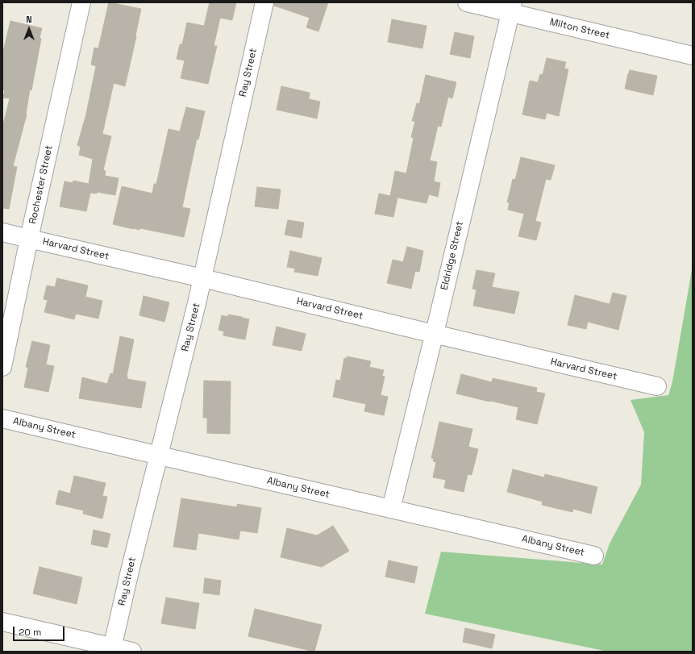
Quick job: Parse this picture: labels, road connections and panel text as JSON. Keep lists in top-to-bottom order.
{
  "streets": {
    "street": [
      "Milton Street",
      "Ray Street",
      "Rochester Street",
      "Harvard Street",
      "Eldridge Street",
      "Albany Street"
    ]
  },
  "crossings": [
    ["Milton Street", "Eldridge Street"],
    ["Ray Street", "Harvard Street"],
    ["Ray Street", "Albany Street"],
    ["Rochester Street", "Harvard Street"],
    ["Harvard Street", "Eldridge Street"],
    ["Eldridge Street", "Albany Street"]
  ],
  "scale_bar": "20 m",
  "north": "top"
}
